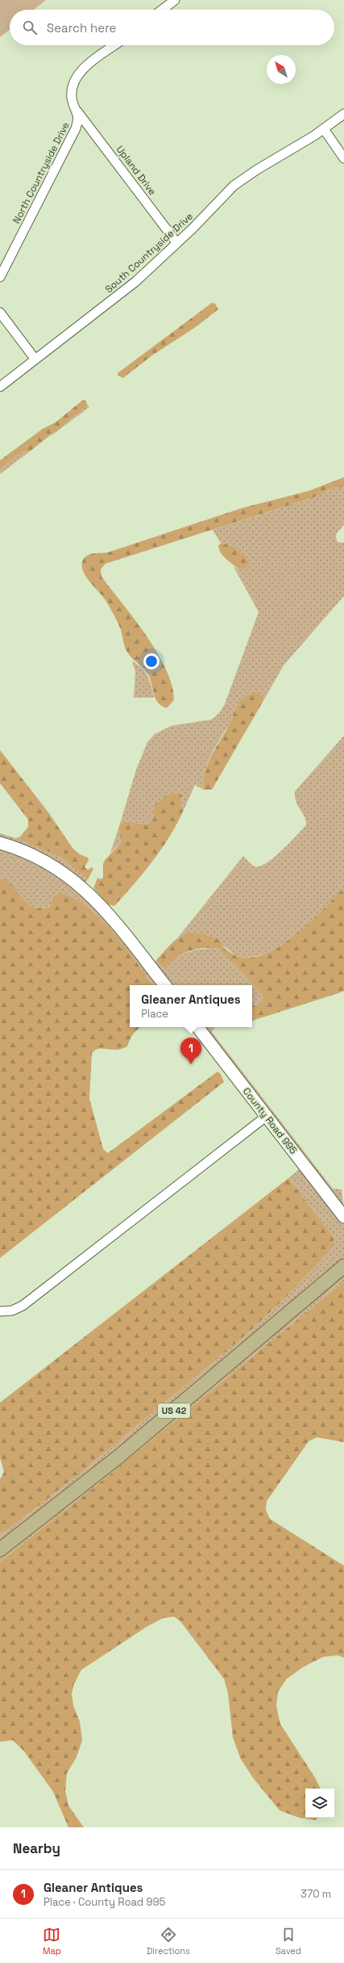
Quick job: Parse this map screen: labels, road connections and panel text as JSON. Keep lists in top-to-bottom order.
{
  "streets": {
    "main road": ["US 42"],
    "street": [
      "Upland Drive",
      "North Countryside Drive",
      "South Countryside Drive",
      "County Road 995"
    ]
  },
  "crossings": [
    ["Upland Drive", "North Countryside Drive"],
    ["Upland Drive", "South Countryside Drive"]
  ],
  "north": "top left",
  "page": {
    "search": "Search here",
    "popup": ["Gleaner Antiques", "Place"],
    "pins": "1",
    "heading": "Nearby",
    "list": [
      {
        "mark": "1",
        "name": "Gleaner Antiques",
        "note": "Place · County Road 995",
        "value": "370 m"
      }
    ],
    "nav": ["Map", "Directions", "Saved"]
  }
}
